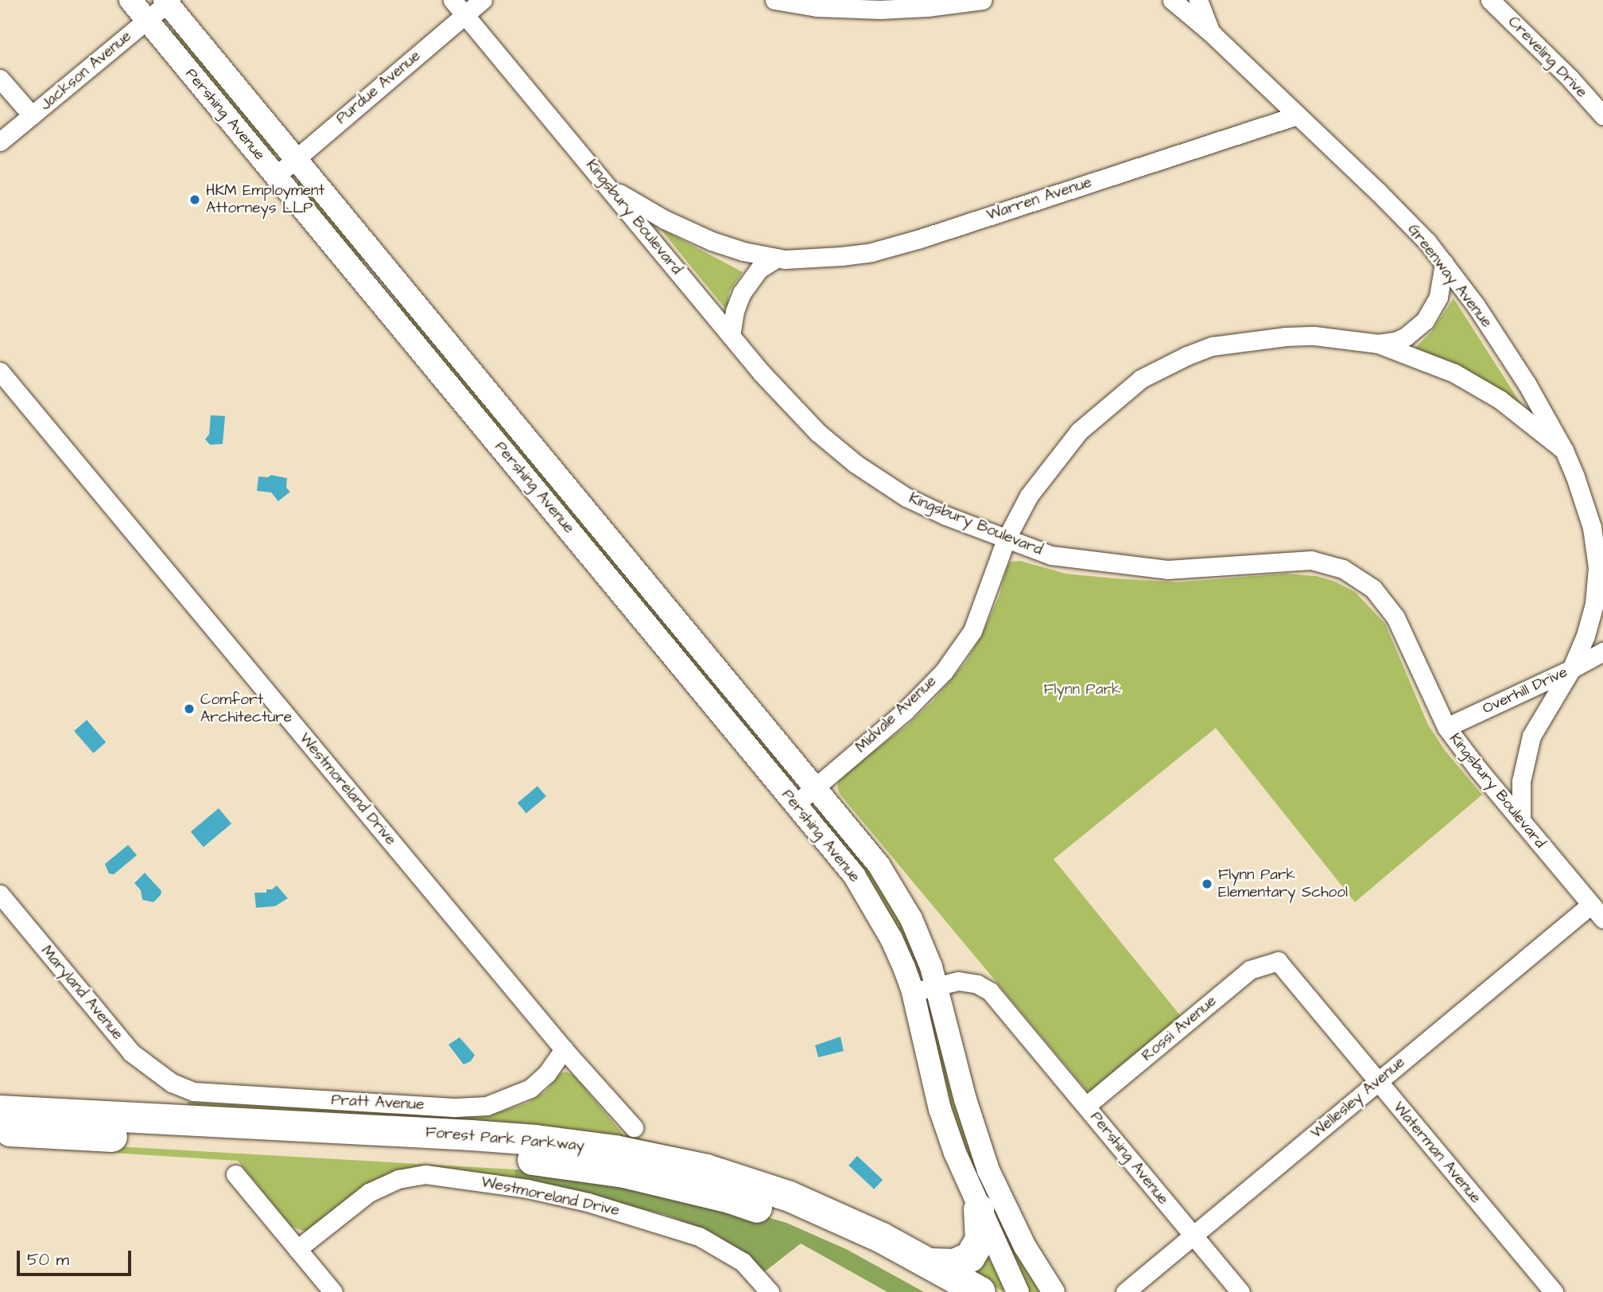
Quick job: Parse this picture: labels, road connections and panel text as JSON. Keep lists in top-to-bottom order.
{
  "streets": {
    "highway": ["Forest Park Parkway"],
    "street": [
      "Creveling Drive",
      "Jackson Avenue",
      "Purdue Avenue",
      "Pershing Avenue",
      "Warren Avenue",
      "Kingsbury Boulevard",
      "Greenway Avenue",
      "Overhill Drive",
      "Midvale Avenue",
      "Westmoreland Drive",
      "Maryland Avenue",
      "Rossi Avenue",
      "Wellesley Avenue",
      "Pratt Avenue",
      "Waterman Avenue"
    ]
  },
  "crossings": [
    ["Jackson Avenue", "Pershing Avenue"],
    ["Purdue Avenue", "Pershing Avenue"],
    ["Purdue Avenue", "Kingsbury Boulevard"],
    ["Pershing Avenue", "Midvale Avenue"],
    ["Pershing Avenue", "Rossi Avenue"],
    ["Pershing Avenue", "Wellesley Avenue"],
    ["Warren Avenue", "Kingsbury Boulevard"],
    ["Warren Avenue", "Greenway Avenue"],
    ["Kingsbury Boulevard", "Greenway Avenue"],
    ["Kingsbury Boulevard", "Overhill Drive"],
    ["Kingsbury Boulevard", "Midvale Avenue"],
    ["Kingsbury Boulevard", "Wellesley Avenue"],
    ["Greenway Avenue", "Overhill Drive"],
    ["Greenway Avenue", "Midvale Avenue"],
    ["Westmoreland Drive", "Pratt Avenue"],
    ["Maryland Avenue", "Pratt Avenue"],
    ["Rossi Avenue", "Waterman Avenue"],
    ["Wellesley Avenue", "Waterman Avenue"]
  ],
  "parks": ["Flynn Park"],
  "places": ["HKM Employment Attorneys LLP", "Comfort Architecture", "Flynn Park Elementary School"],
  "scale_bar": "50 m"
}
